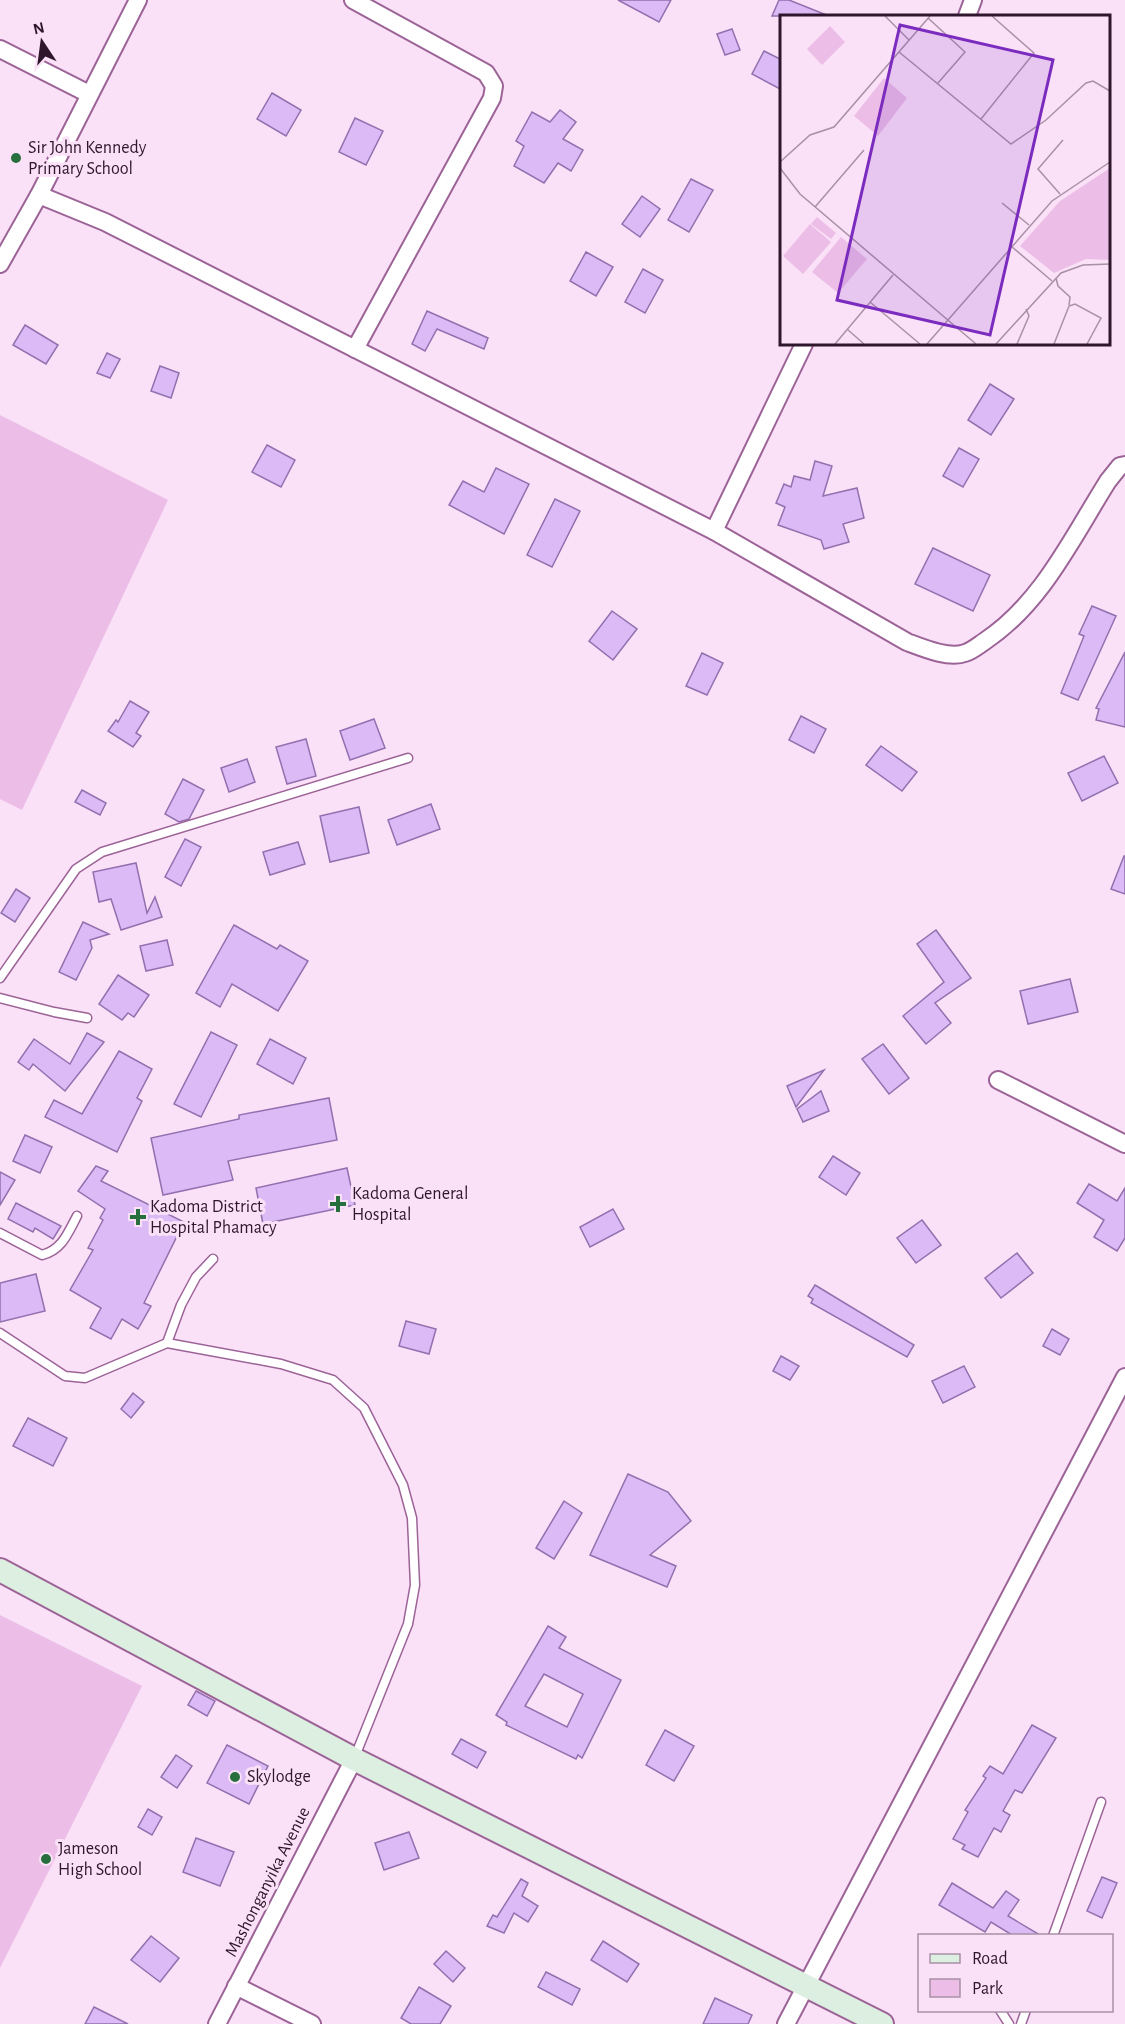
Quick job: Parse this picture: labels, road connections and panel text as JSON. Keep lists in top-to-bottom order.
{
  "streets": {
    "street": ["Mashonganyika Avenue"]
  },
  "places": {
    "other": ["Sir John Kennedy Primary School", "Skylodge", "Jameson High School"],
    "health": ["Kadoma General Hospital", "Kadoma District Hospital Phamacy"]
  },
  "legend": ["Road", "Park"],
  "north": "top"
}
